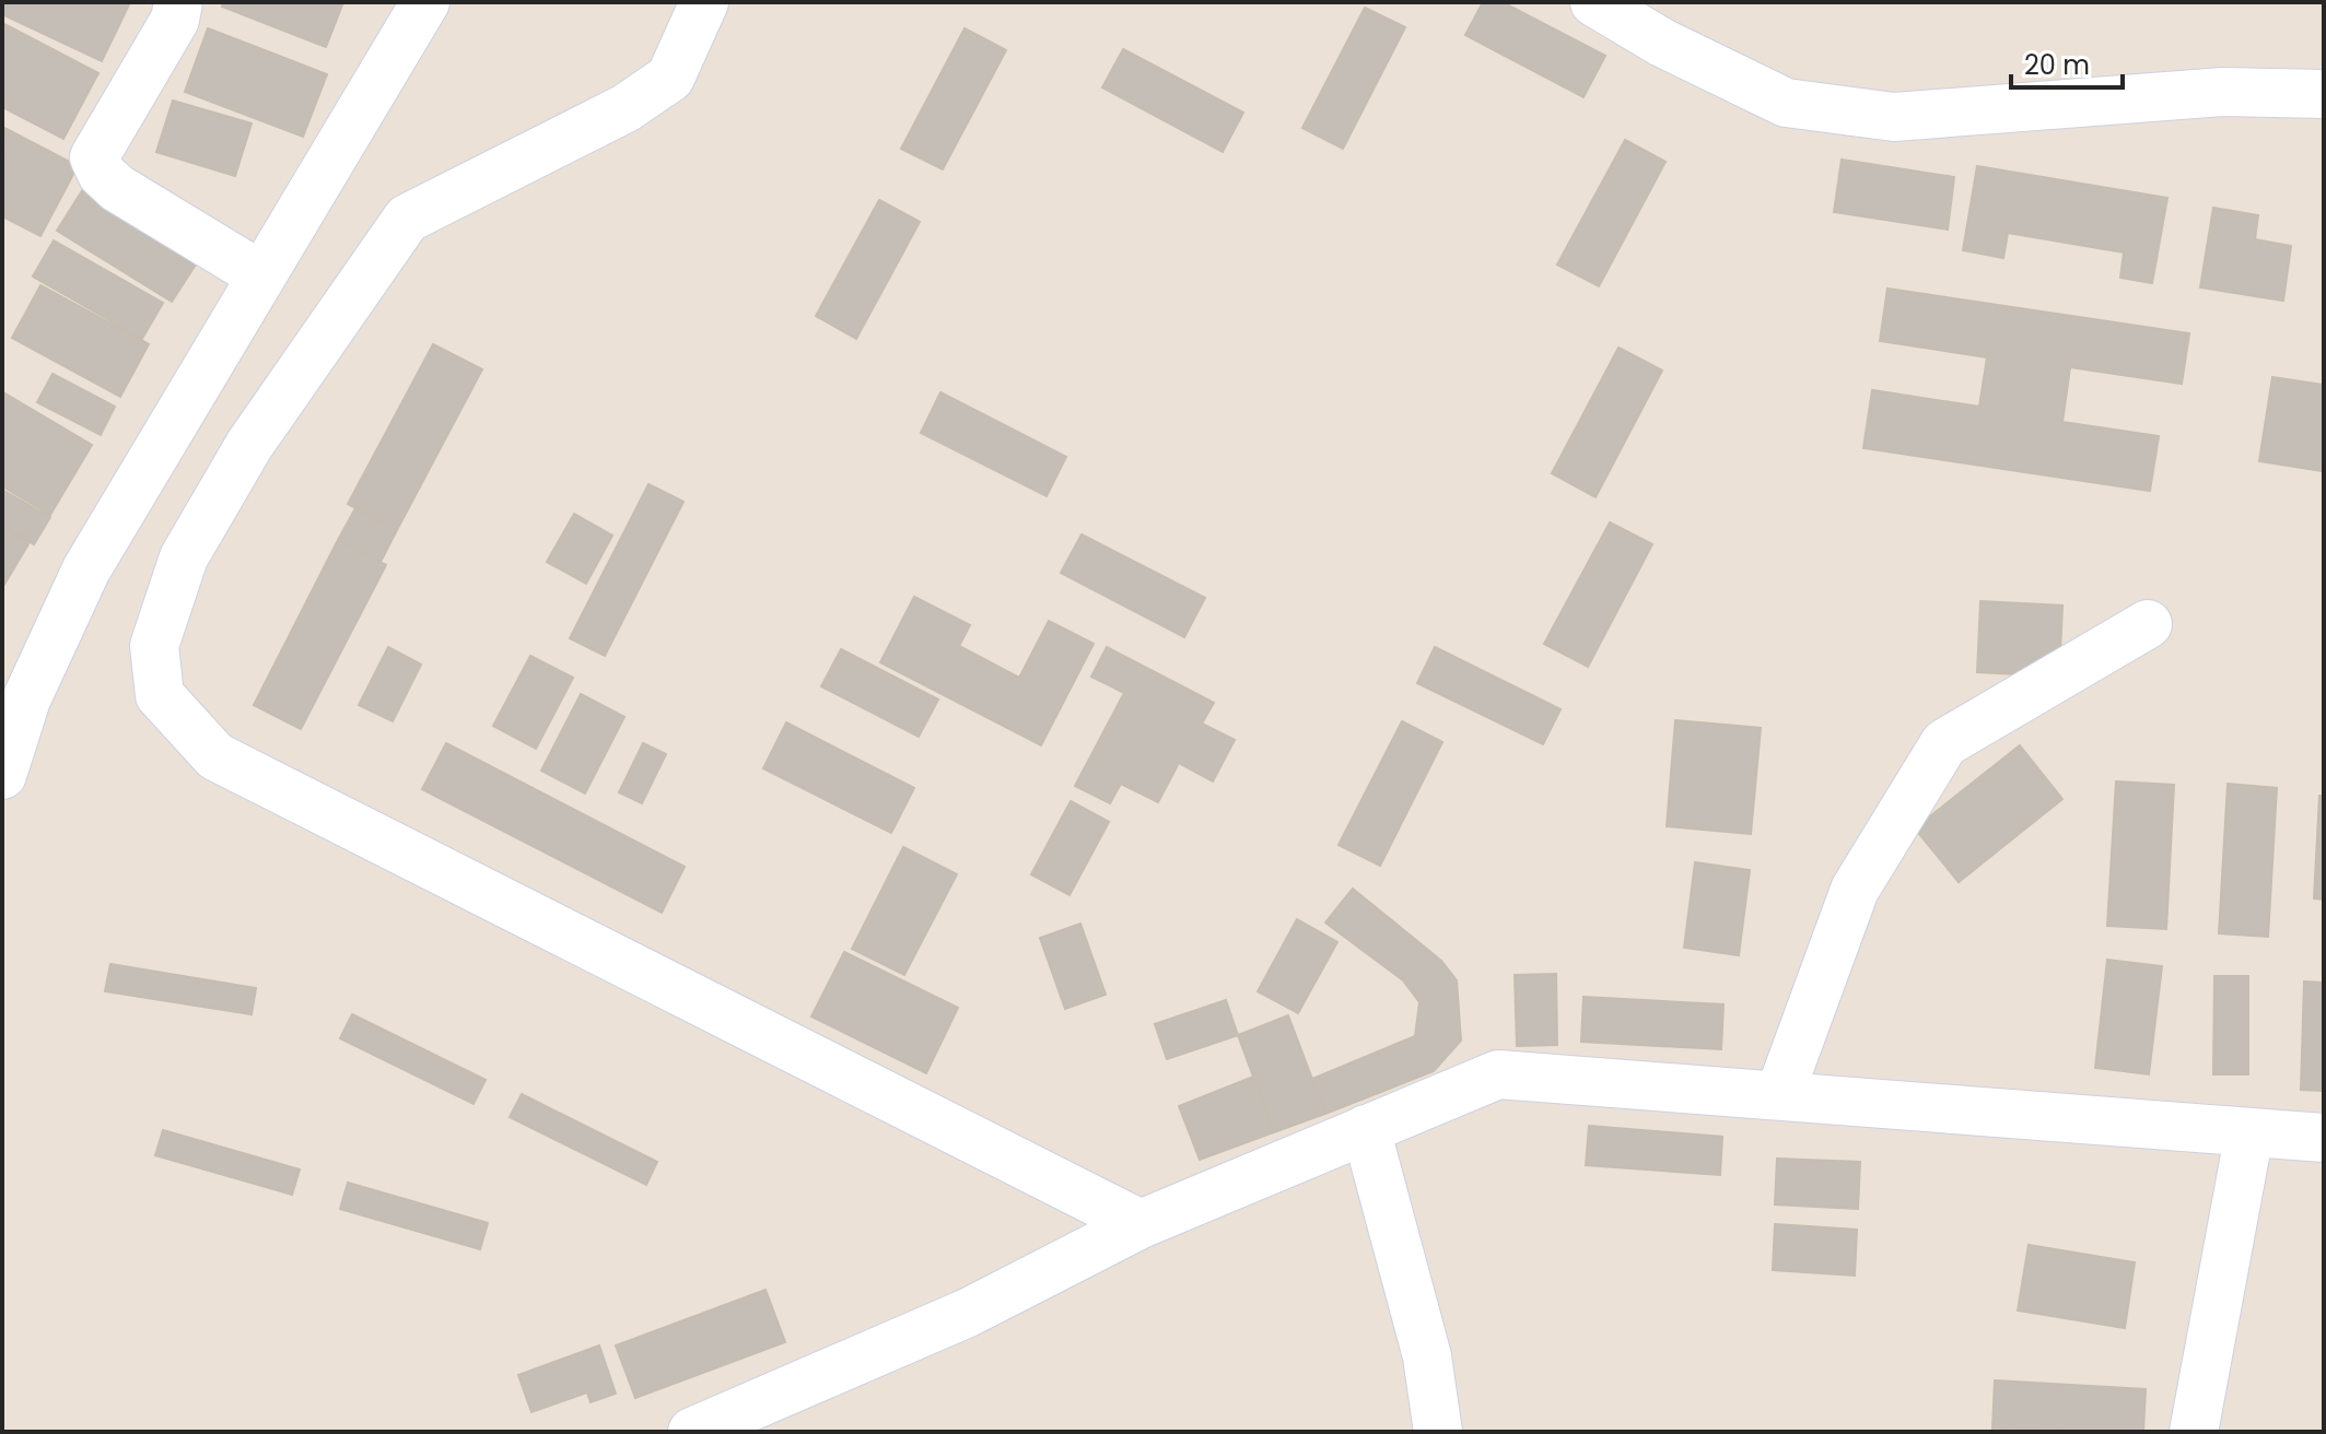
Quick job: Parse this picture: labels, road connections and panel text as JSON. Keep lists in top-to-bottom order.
{
  "scale_bar": "20 m"
}
